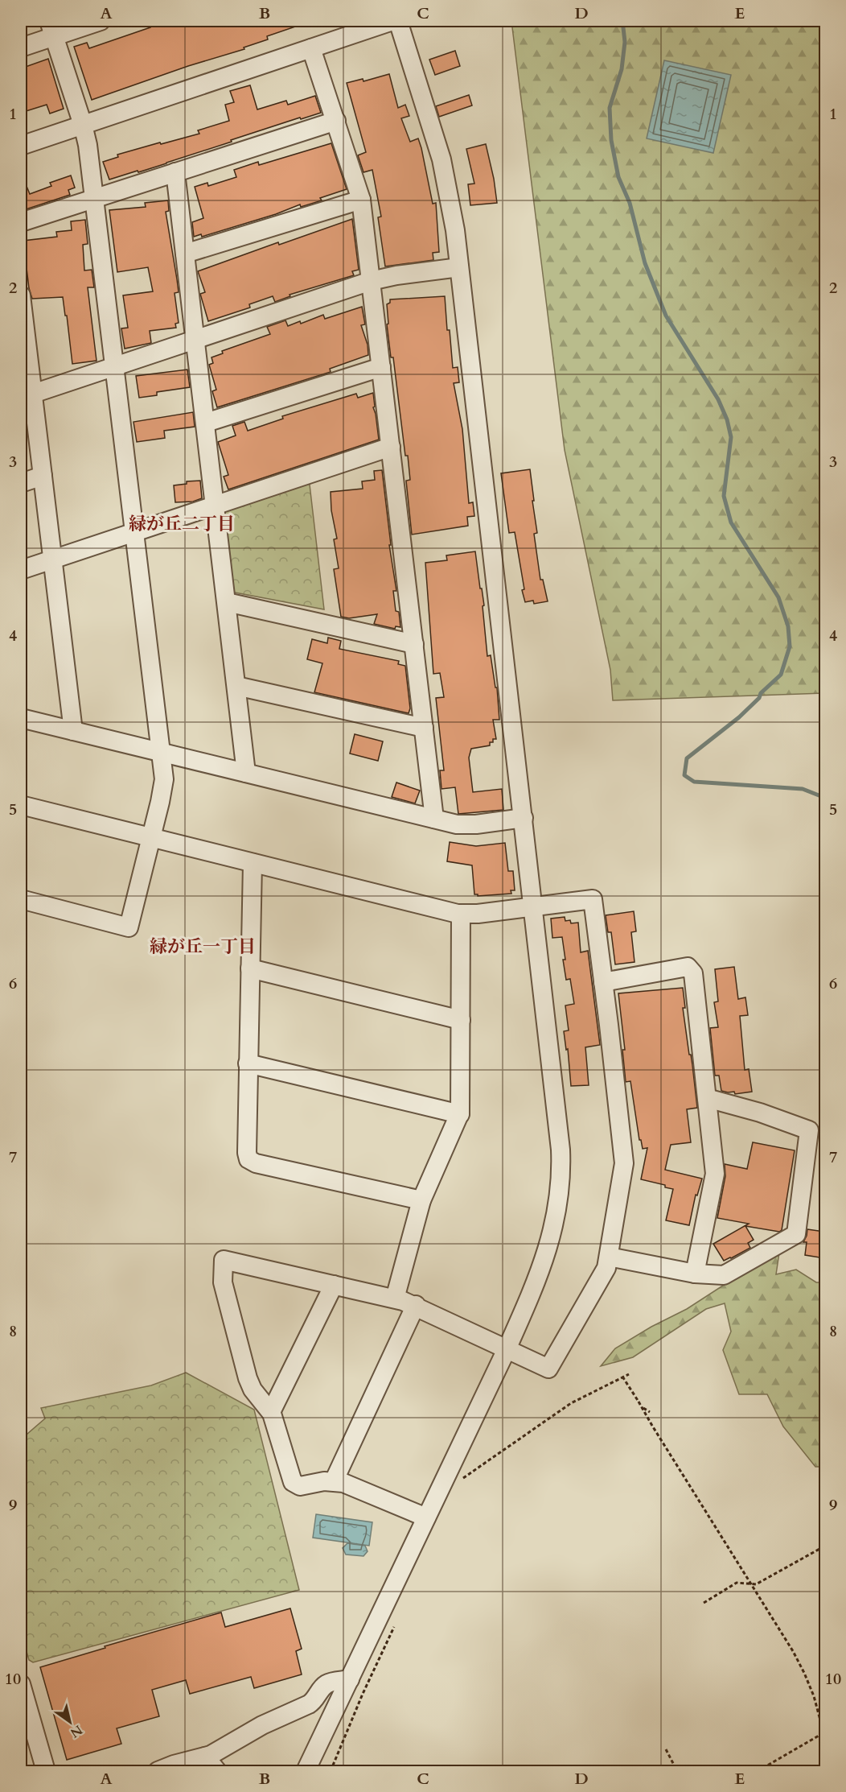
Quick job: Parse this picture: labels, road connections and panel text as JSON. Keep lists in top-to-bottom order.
{
  "districts": ["緑が丘二丁目", "緑が丘一丁目"],
  "north": "bottom right",
  "grid": {
    "columns": [
      "A",
      "B",
      "C",
      "D",
      "E"
    ],
    "rows": [
      "1",
      "2",
      "3",
      "4",
      "5",
      "6",
      "7",
      "8",
      "9",
      "10"
    ]
  }
}
